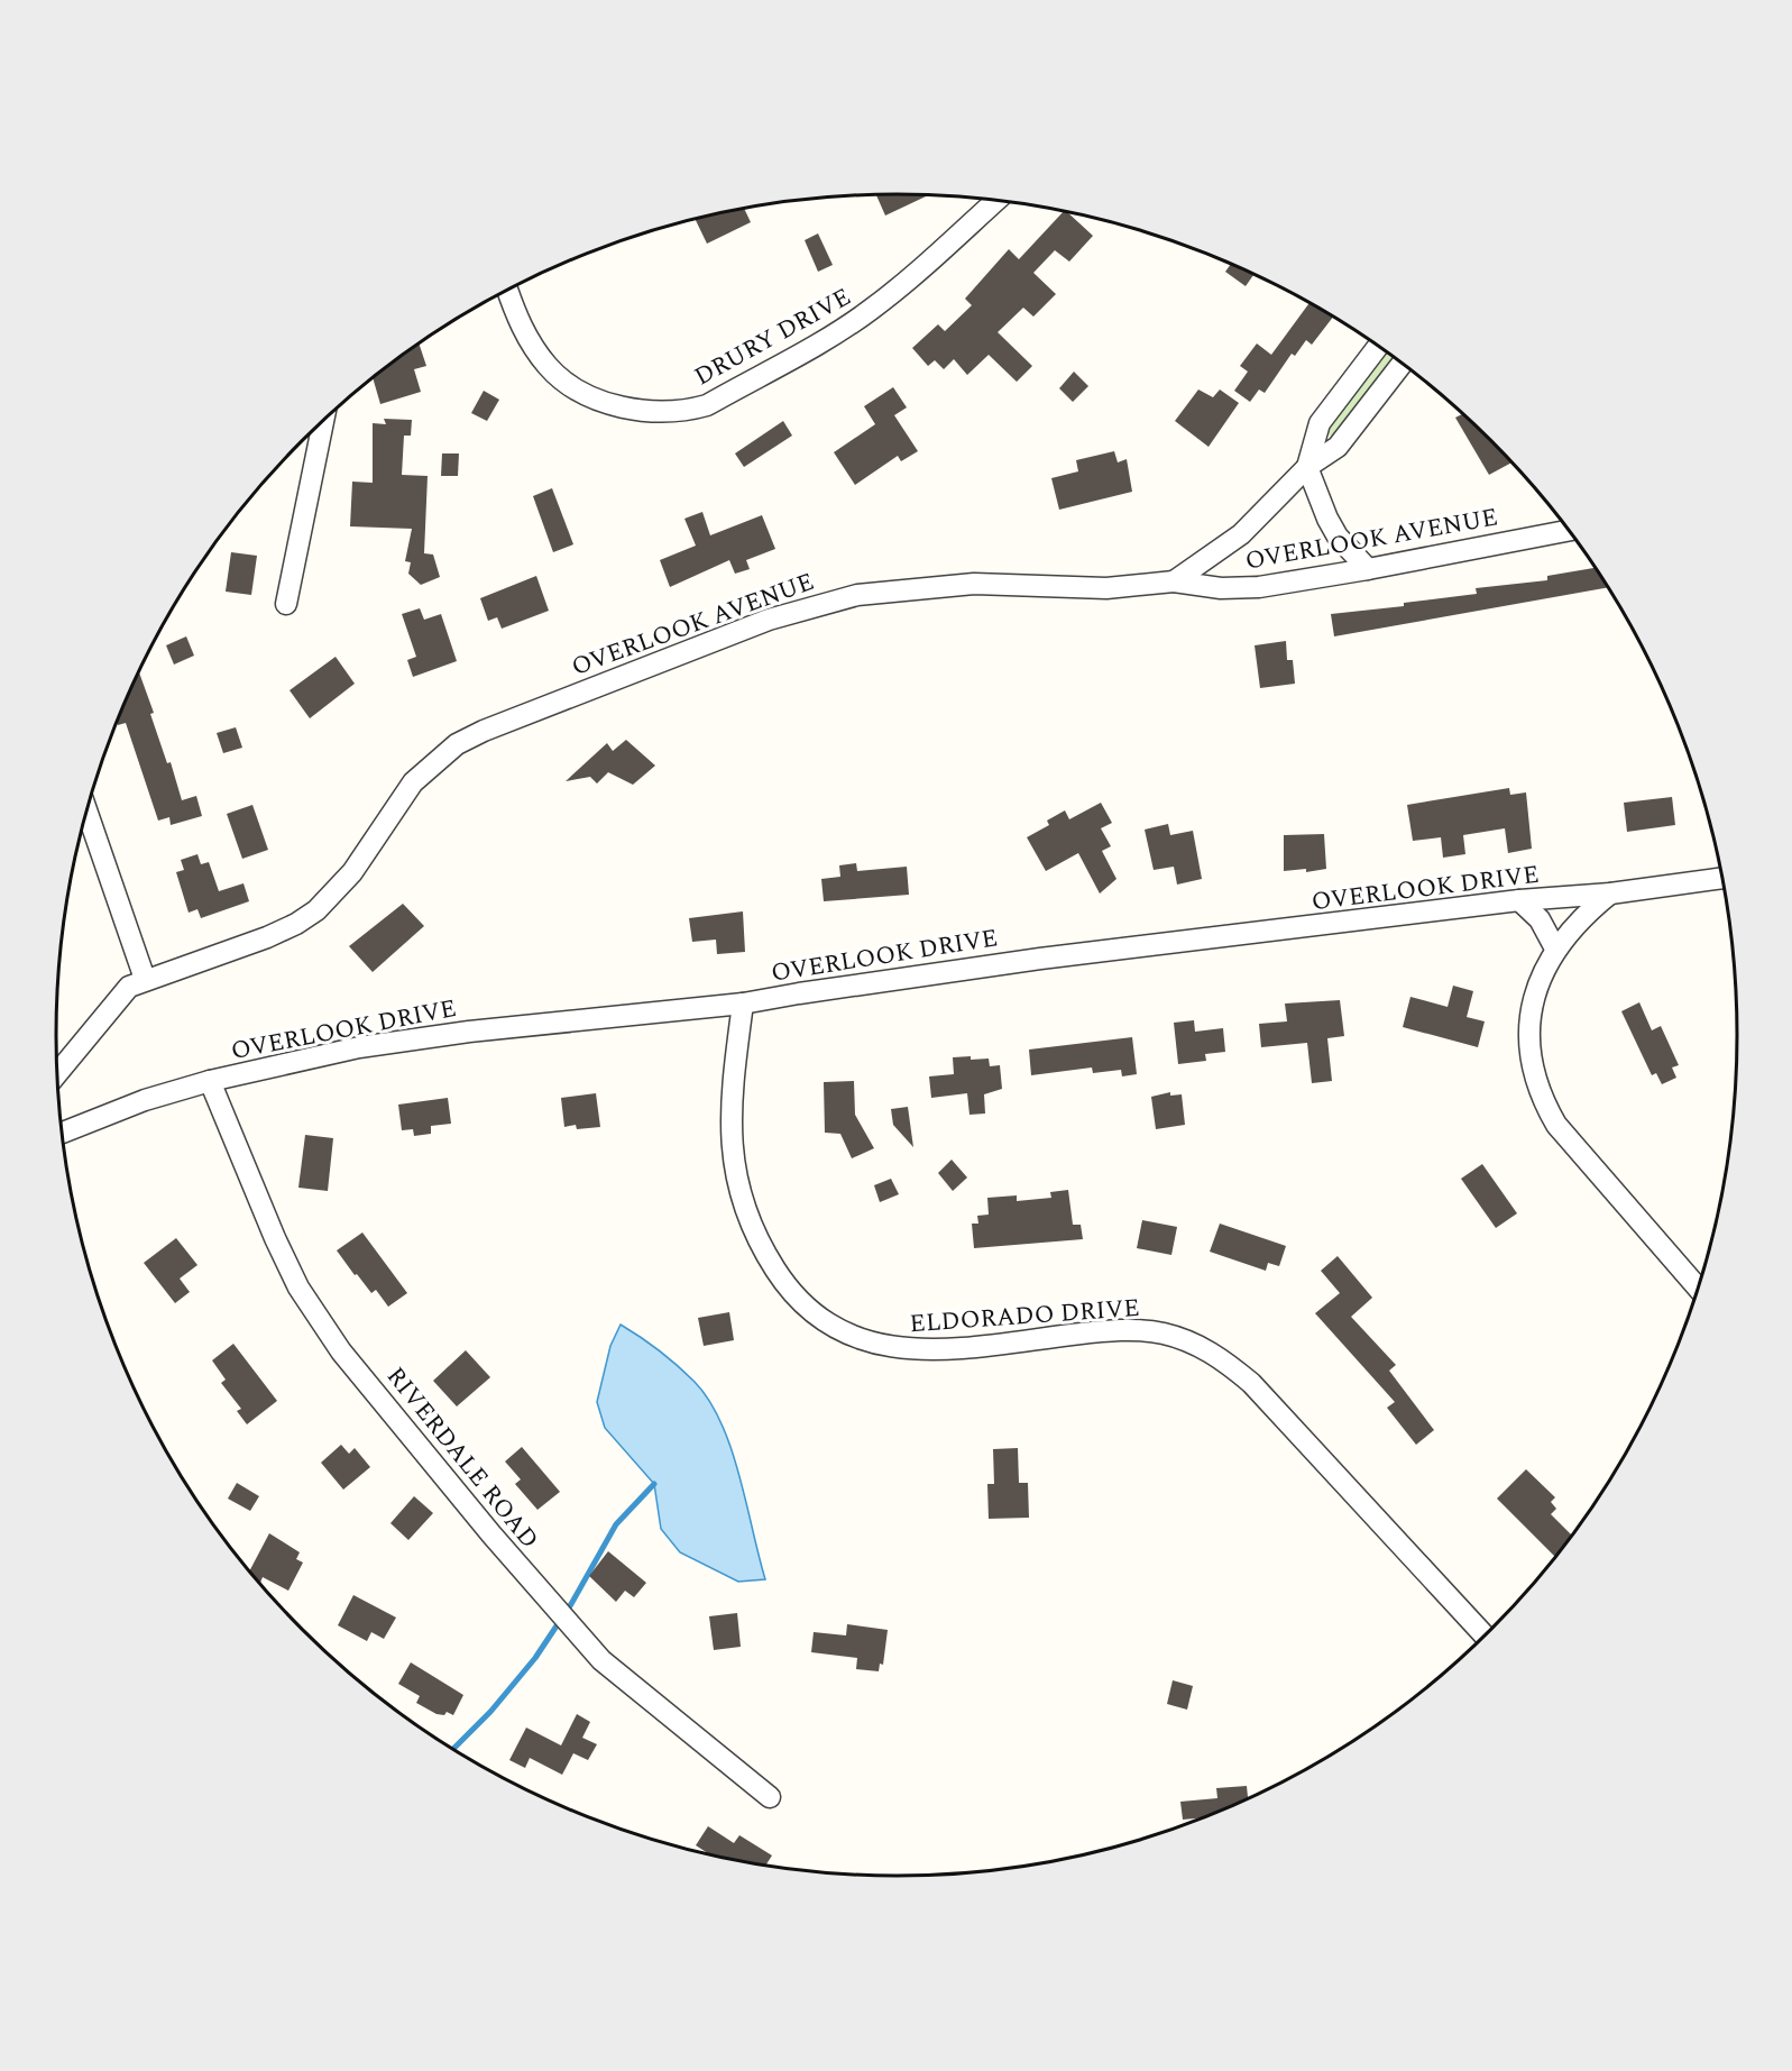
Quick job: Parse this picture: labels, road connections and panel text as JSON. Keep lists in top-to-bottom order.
{
  "streets": {
    "street": [
      "DRURY DRIVE",
      "OVERLOOK AVENUE",
      "OVERLOOK DRIVE",
      "ELDORADO DRIVE",
      "RIVERDALE ROAD"
    ]
  },
  "crossings": [
    ["OVERLOOK DRIVE", "ELDORADO DRIVE"],
    ["OVERLOOK DRIVE", "RIVERDALE ROAD"]
  ]
}
